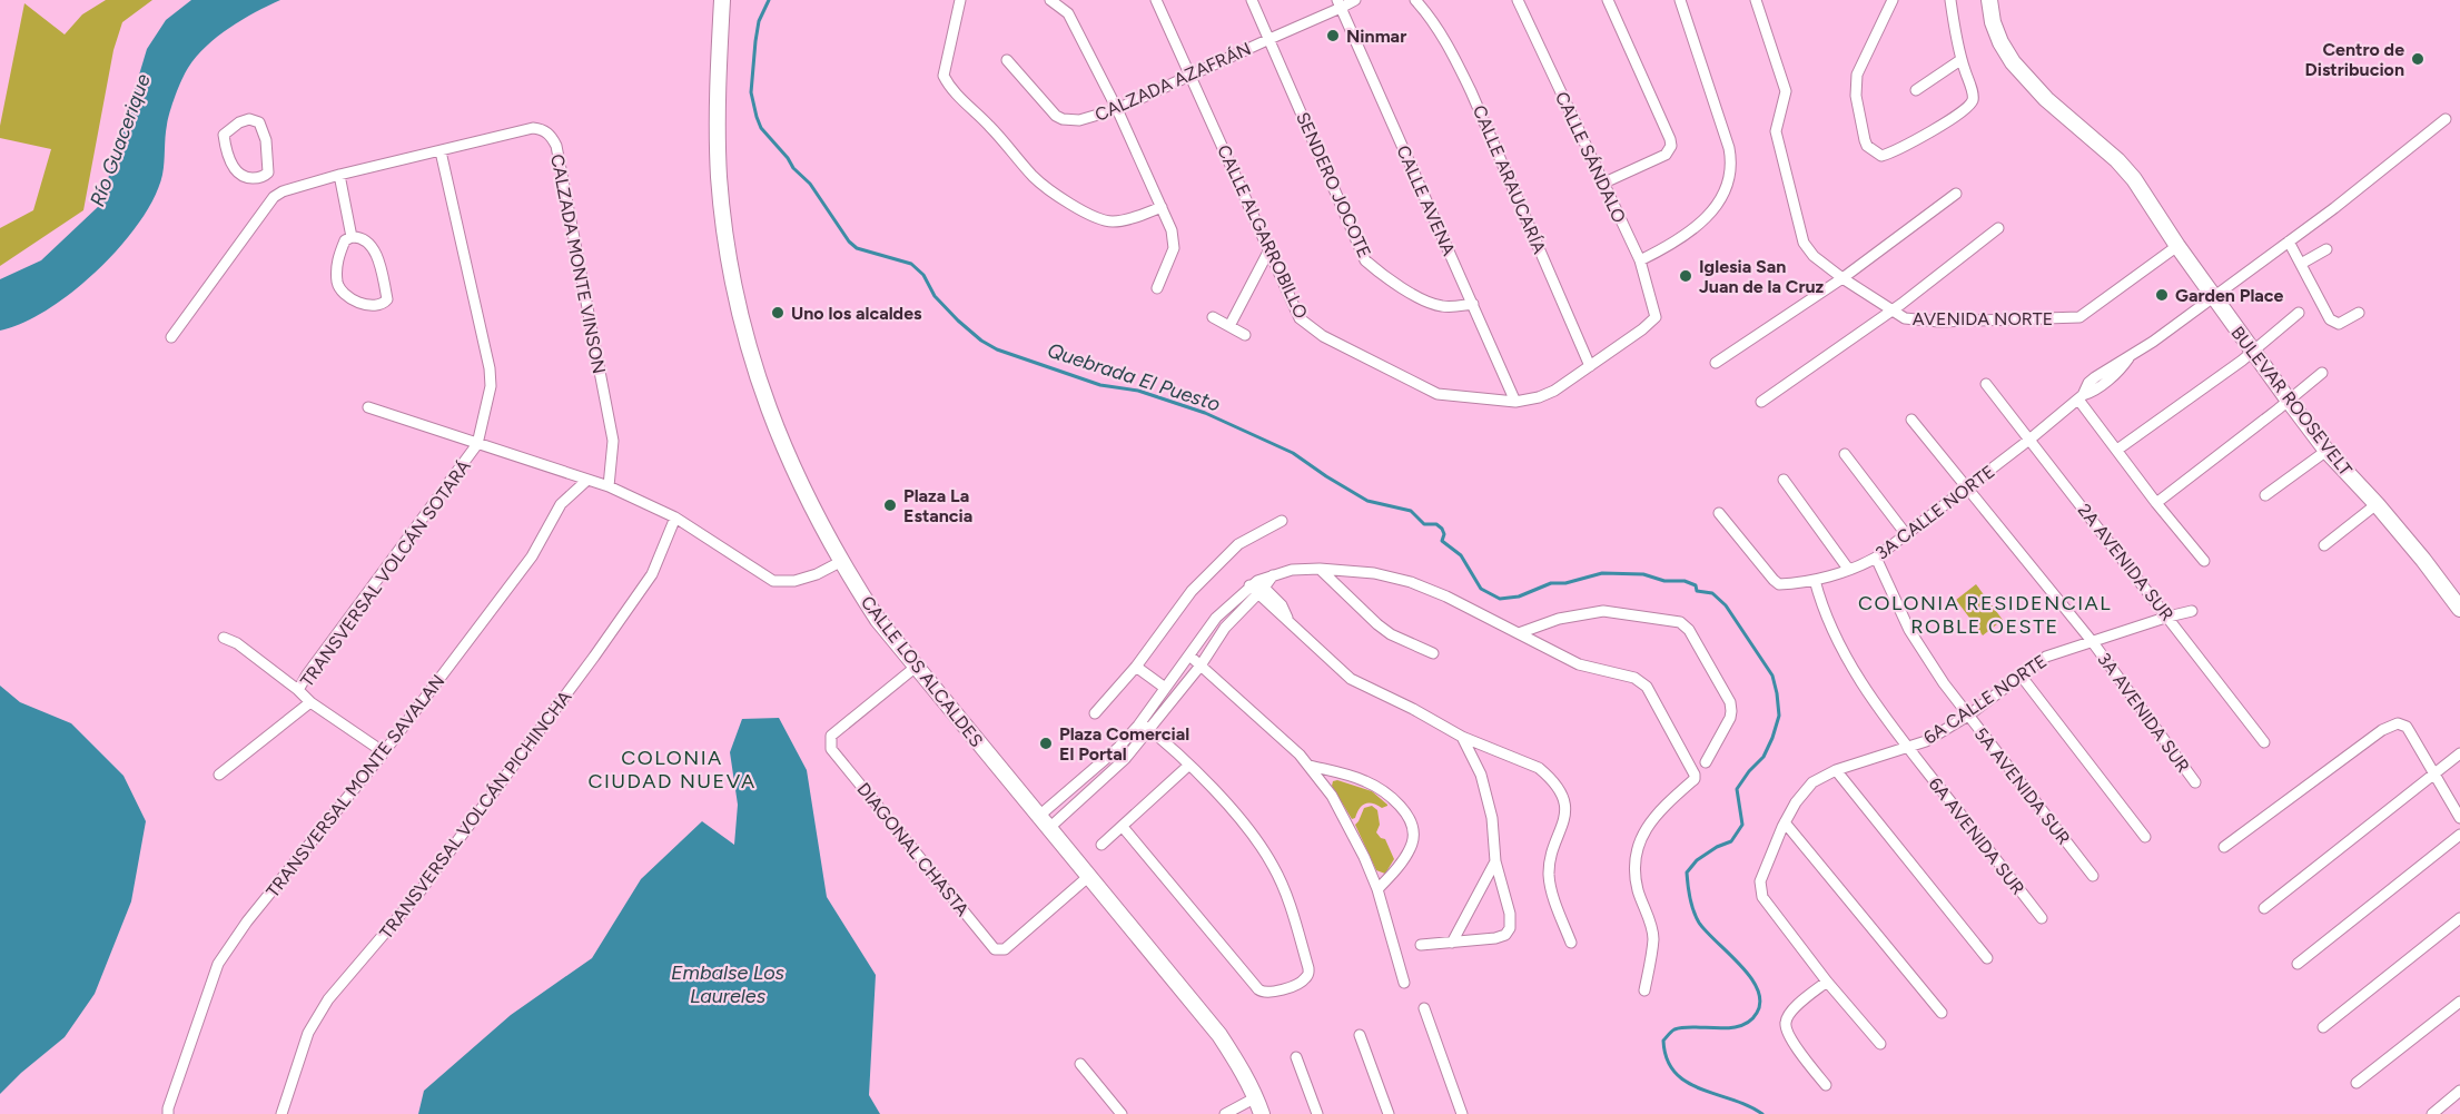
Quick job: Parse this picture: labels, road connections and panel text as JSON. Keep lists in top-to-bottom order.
{
  "streets": {
    "main road": ["BULEVAR ROOSEVELT", "CALLE LOS ALCALDES"],
    "street": [
      "CALZADA AZAFRÁN",
      "CALLE SÁNDALO",
      "CALLE ARAUCARÍA",
      "SENDERO JOCOTE",
      "CALLE AVENA",
      "CALLE ALGARROBILLO",
      "CALZADA MONTE VINSON",
      "AVENIDA NORTE",
      "3A CALLE NORTE",
      "2A AVENIDA SUR",
      "TRANSVERSAL VOLCÁN SOTARÁ",
      "6A CALLE NORTE",
      "3A AVENIDA SUR",
      "TRANSVERSAL MONTE SAVALAN",
      "5A AVENIDA SUR",
      "TRANSVERSAL VOLCÁN PICHINCHA",
      "6A AVENIDA SUR",
      "DIAGONAL CHASTA"
    ]
  },
  "crossings": [
    ["CALZADA AZAFRÁN", "SENDERO JOCOTE"],
    ["CALZADA AZAFRÁN", "CALLE AVENA"],
    ["CALZADA AZAFRÁN", "CALLE ALGARROBILLO"],
    ["CALLE SÁNDALO", "CALLE ALGARROBILLO"],
    ["CALLE ARAUCARÍA", "CALLE ALGARROBILLO"],
    ["SENDERO JOCOTE", "CALLE AVENA"],
    ["CALLE AVENA", "CALLE ALGARROBILLO"],
    ["AVENIDA NORTE", "BULEVAR ROOSEVELT"],
    ["BULEVAR ROOSEVELT", "3A CALLE NORTE"],
    ["3A CALLE NORTE", "2A AVENIDA SUR"],
    ["3A CALLE NORTE", "3A AVENIDA SUR"],
    ["3A CALLE NORTE", "5A AVENIDA SUR"],
    ["3A CALLE NORTE", "6A AVENIDA SUR"],
    ["2A AVENIDA SUR", "6A CALLE NORTE"],
    ["CALLE LOS ALCALDES", "DIAGONAL CHASTA"],
    ["6A CALLE NORTE", "3A AVENIDA SUR"],
    ["6A CALLE NORTE", "5A AVENIDA SUR"],
    ["6A CALLE NORTE", "6A AVENIDA SUR"]
  ],
  "districts": ["COLONIA RESIDENCIAL ROBLE OESTE", "COLONIA CIUDAD NUEVA"],
  "water": ["Río Guacerique", "Quebrada El Puesto", "Embalse Los Laureles"],
  "places": [
    "Ninmar",
    "Centro de Distribucion",
    "Iglesia San Juan de la Cruz",
    "Garden Place",
    "Uno los alcaldes",
    "Plaza La Estancia",
    "Plaza Comercial El Portal"
  ]
}
